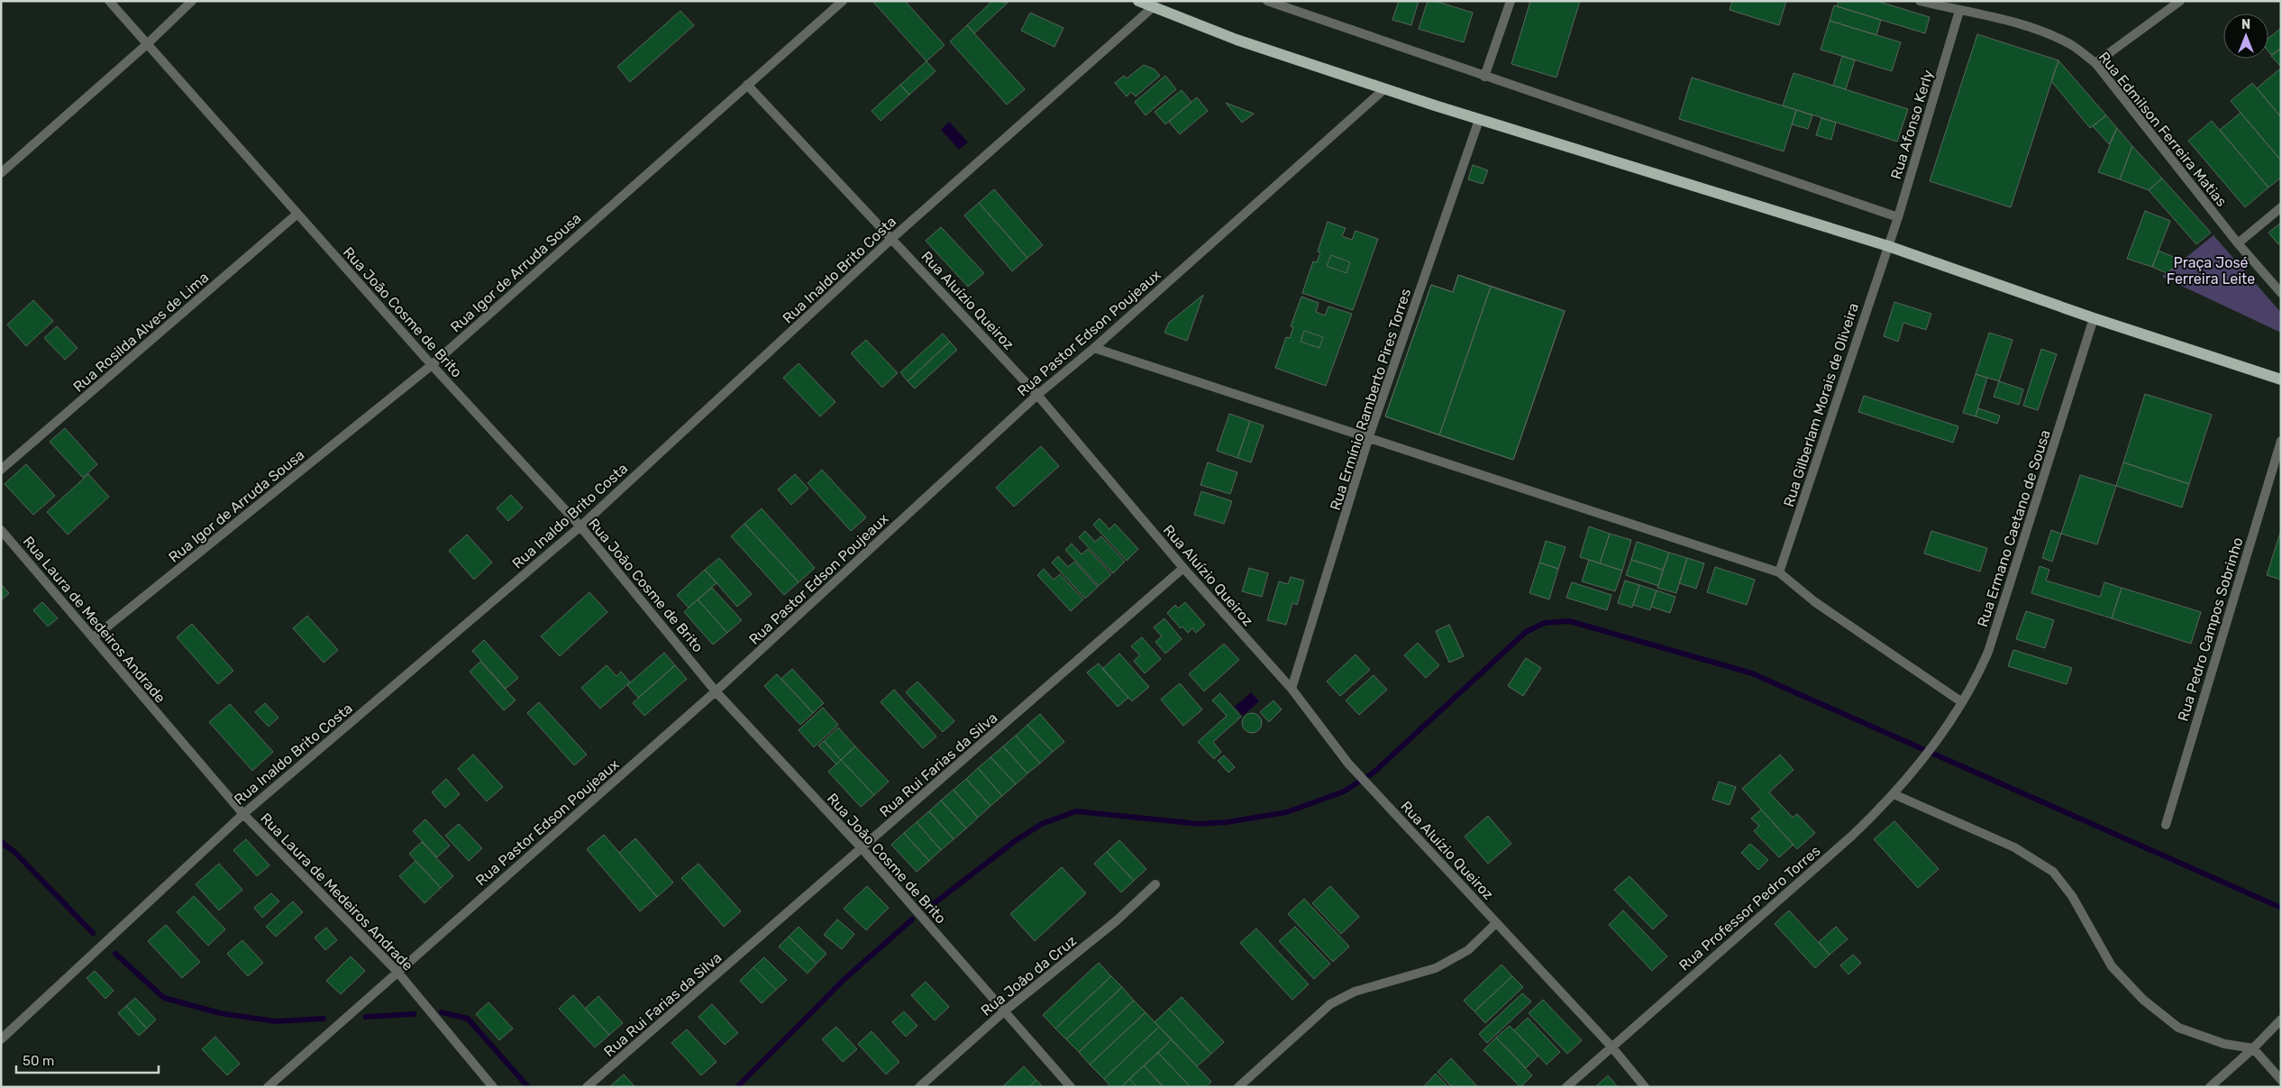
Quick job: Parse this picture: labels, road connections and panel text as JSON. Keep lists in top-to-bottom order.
{
  "streets": {
    "street": [
      "Rua Afonso Kerly",
      "Rua Edmilson Ferreira Matias",
      "Rua Inaldo Brito Costa",
      "Rua Igor de Arruda Sousa",
      "Rua Aluízio Queiroz",
      "Rua João Cosme de Brito",
      "Rua Rosilda Alves de Lima",
      "Rua Pastor Edson Poujeaux",
      "Rua Ermínio Ramberto Pires Torres",
      "Rua Gilberlam Morais de Oliveira",
      "Rua Ermano Caetano de Sousa",
      "Rua Laura de Medeiros Andrade",
      "Rua Pedro Campos Sobrinho",
      "Rua Rui Farias da Silva",
      "Rua Professor Pedro Torres",
      "Rua João da Cruz"
    ]
  },
  "crossings": [
    ["Rua Afonso Kerly", "Rua Edmilson Ferreira Matias"],
    ["Rua Afonso Kerly", "Rua Gilberlam Morais de Oliveira"],
    ["Rua Inaldo Brito Costa", "Rua Aluízio Queiroz"],
    ["Rua Inaldo Brito Costa", "Rua João Cosme de Brito"],
    ["Rua Inaldo Brito Costa", "Rua Laura de Medeiros Andrade"],
    ["Rua Igor de Arruda Sousa", "Rua Aluízio Queiroz"],
    ["Rua Igor de Arruda Sousa", "Rua João Cosme de Brito"],
    ["Rua Igor de Arruda Sousa", "Rua Laura de Medeiros Andrade"],
    ["Rua Aluízio Queiroz", "Rua Pastor Edson Poujeaux"],
    ["Rua Aluízio Queiroz", "Rua Ermínio Ramberto Pires Torres"],
    ["Rua Aluízio Queiroz", "Rua Rui Farias da Silva"],
    ["Rua Aluízio Queiroz", "Rua Professor Pedro Torres"],
    ["Rua João Cosme de Brito", "Rua Rosilda Alves de Lima"],
    ["Rua João Cosme de Brito", "Rua Pastor Edson Poujeaux"],
    ["Rua João Cosme de Brito", "Rua Rui Farias da Silva"],
    ["Rua João Cosme de Brito", "Rua João da Cruz"],
    ["Rua Pastor Edson Poujeaux", "Rua Laura de Medeiros Andrade"],
    ["Rua Ermano Caetano de Sousa", "Rua Professor Pedro Torres"]
  ],
  "parks": ["Praça José Ferreira Leite"],
  "scale_bar": "50 m",
  "north": "top"
}
